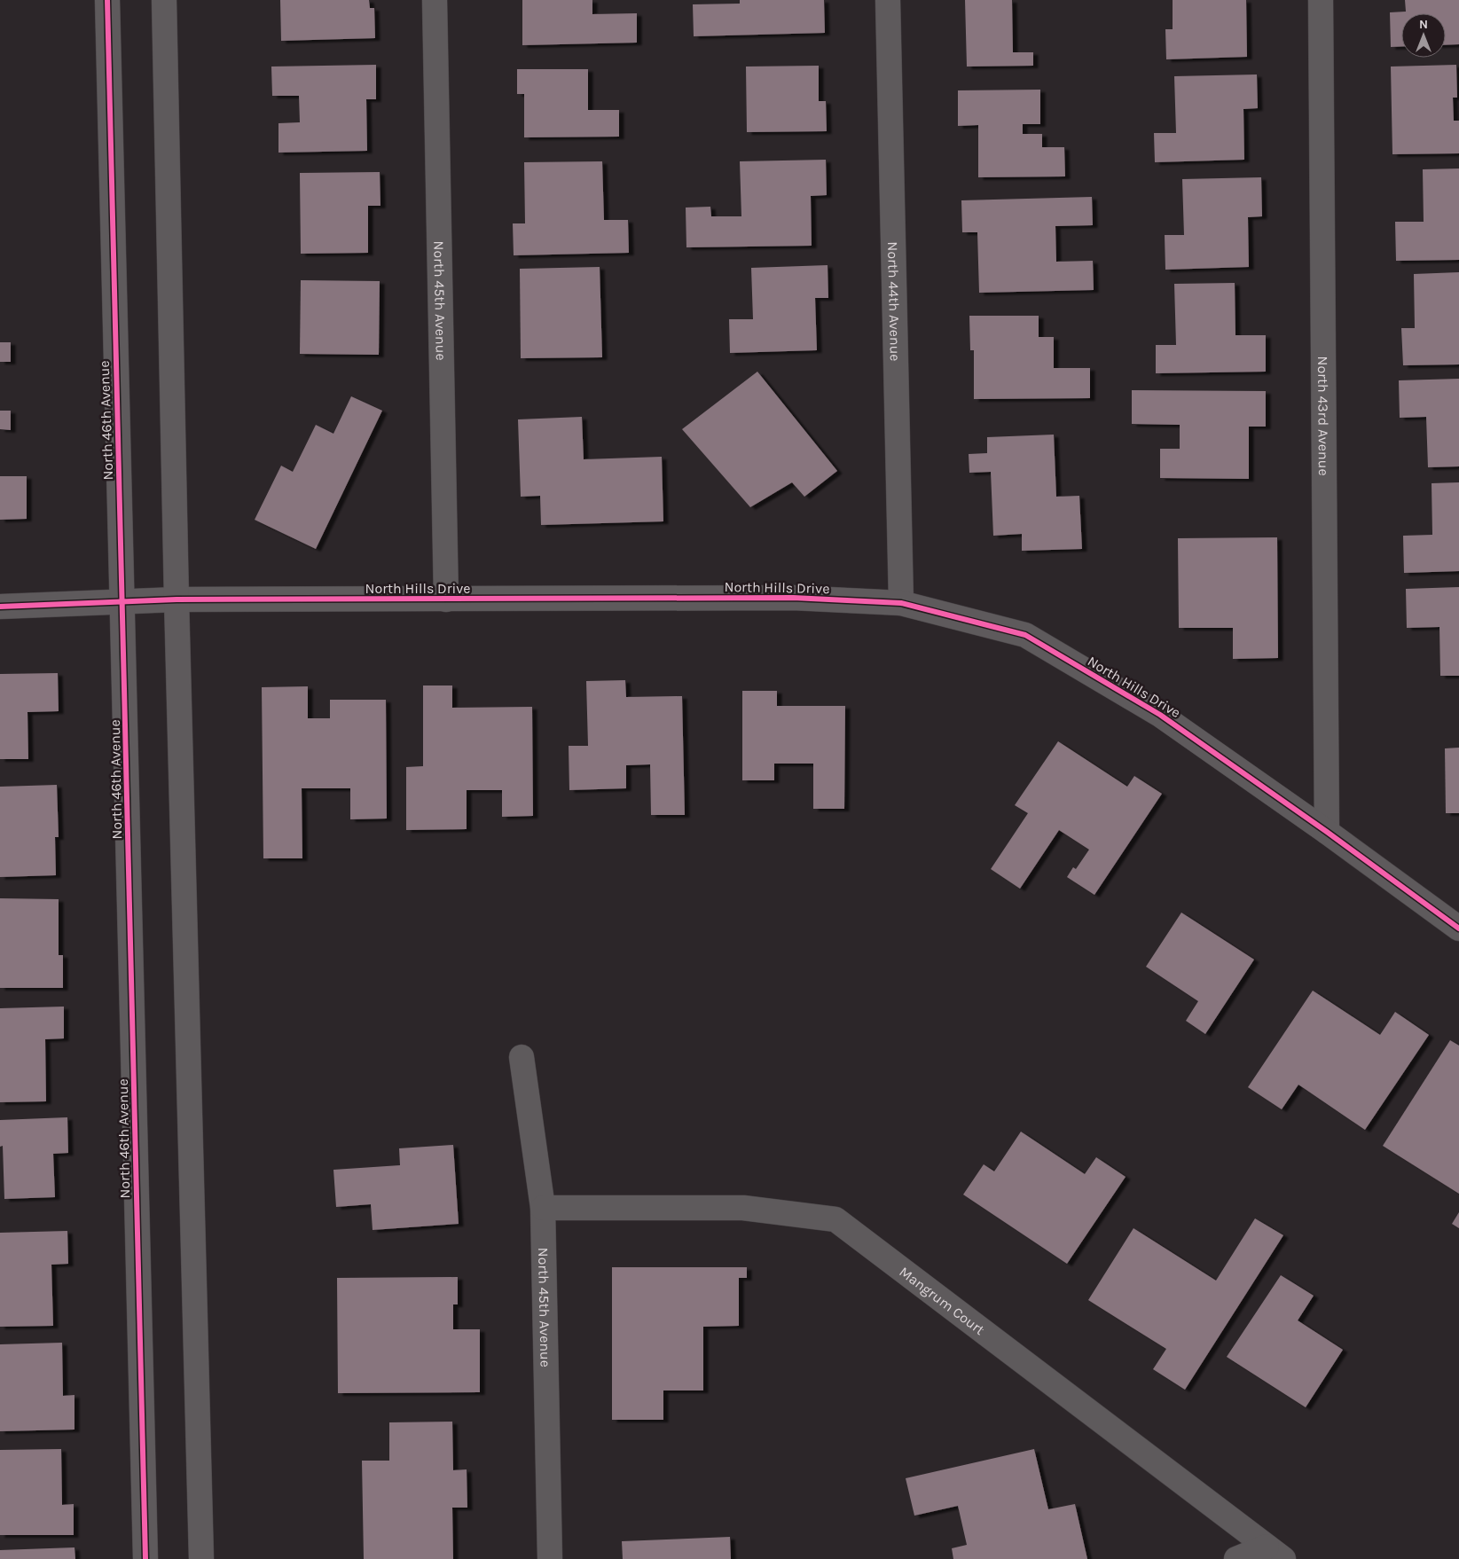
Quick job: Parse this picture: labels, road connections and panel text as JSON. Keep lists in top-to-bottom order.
{
  "streets": {
    "street": [
      "North 45th Avenue",
      "North 44th Avenue",
      "North 43rd Avenue",
      "North 46th Avenue",
      "North Hills Drive",
      "Mangrum Court"
    ]
  },
  "crossings": [
    ["North 45th Avenue", "North Hills Drive"],
    ["North 45th Avenue", "Mangrum Court"],
    ["North 44th Avenue", "North Hills Drive"],
    ["North 43rd Avenue", "North Hills Drive"],
    ["North 46th Avenue", "North Hills Drive"]
  ],
  "north": "top"
}
